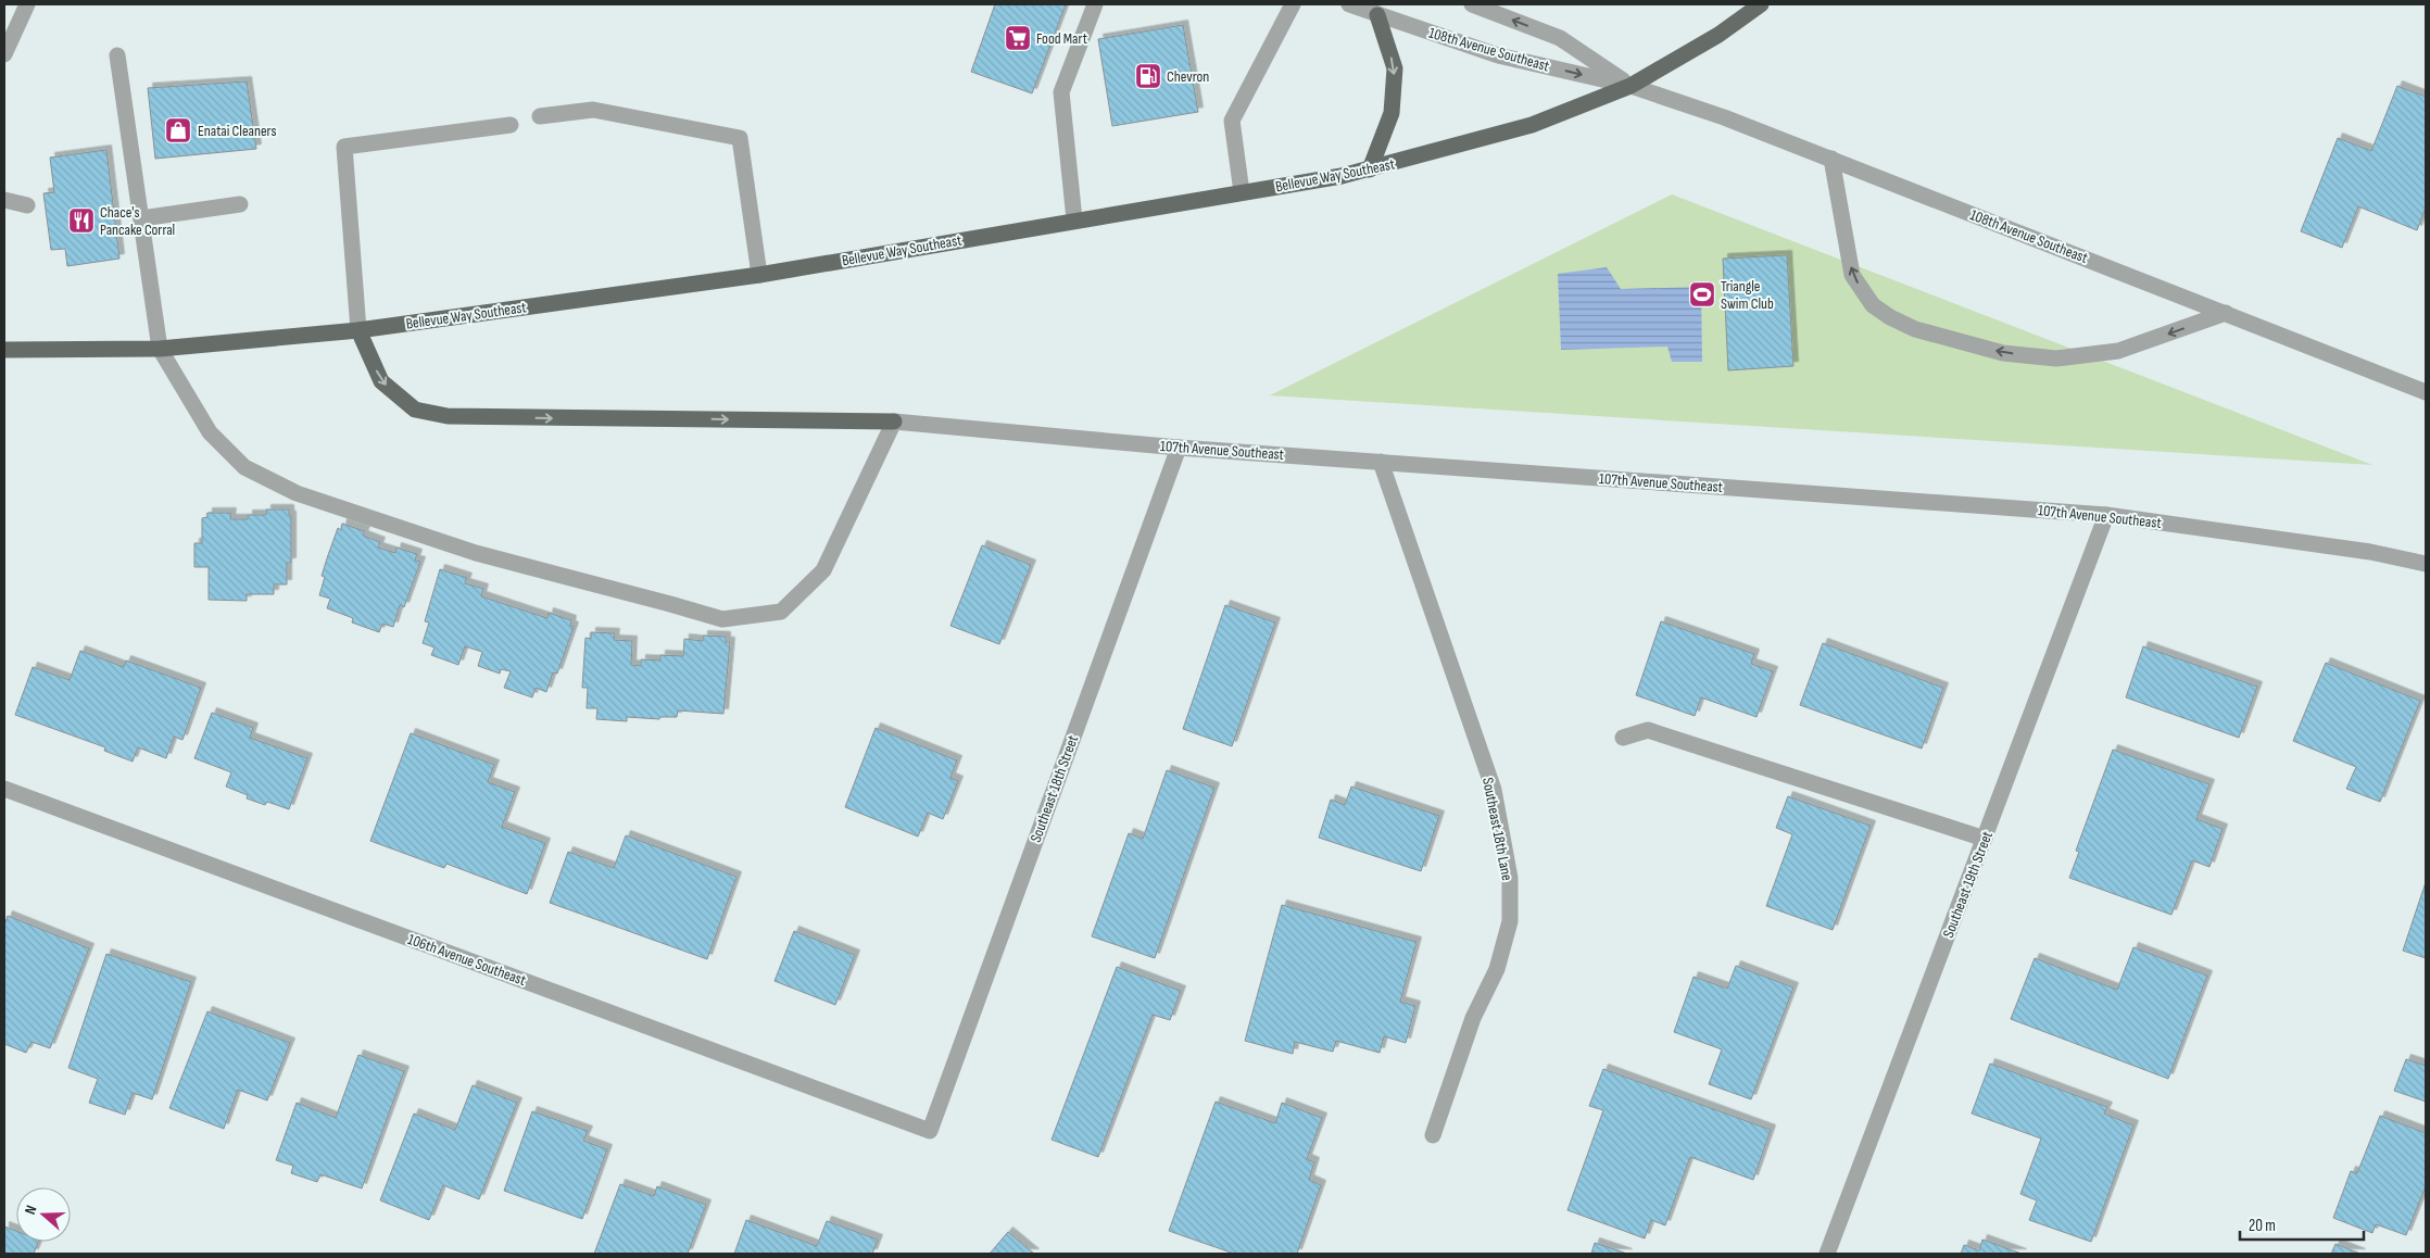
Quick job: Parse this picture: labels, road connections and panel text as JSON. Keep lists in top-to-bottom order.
{
  "streets": {
    "main road": ["Bellevue Way Southeast"],
    "street": [
      "108th Avenue Southeast",
      "107th Avenue Southeast",
      "Southeast 18th Street",
      "Southeast 18th Lane",
      "Southeast 19th Street",
      "106th Avenue Southeast"
    ]
  },
  "crossings": [
    ["108th Avenue Southeast", "Bellevue Way Southeast"],
    ["107th Avenue Southeast", "Southeast 18th Street"],
    ["107th Avenue Southeast", "Southeast 18th Lane"],
    ["107th Avenue Southeast", "Southeast 19th Street"],
    ["Southeast 18th Street", "106th Avenue Southeast"]
  ],
  "places": {
    "supermarket": ["Food Mart"],
    "fuel station": ["Chevron"],
    "shop": ["Enatai Cleaners"],
    "restaurant": ["Chace's Pancake Corral"],
    "sports": ["Triangle Swim Club"]
  },
  "scale_bar": "20 m",
  "north": "left"
}
